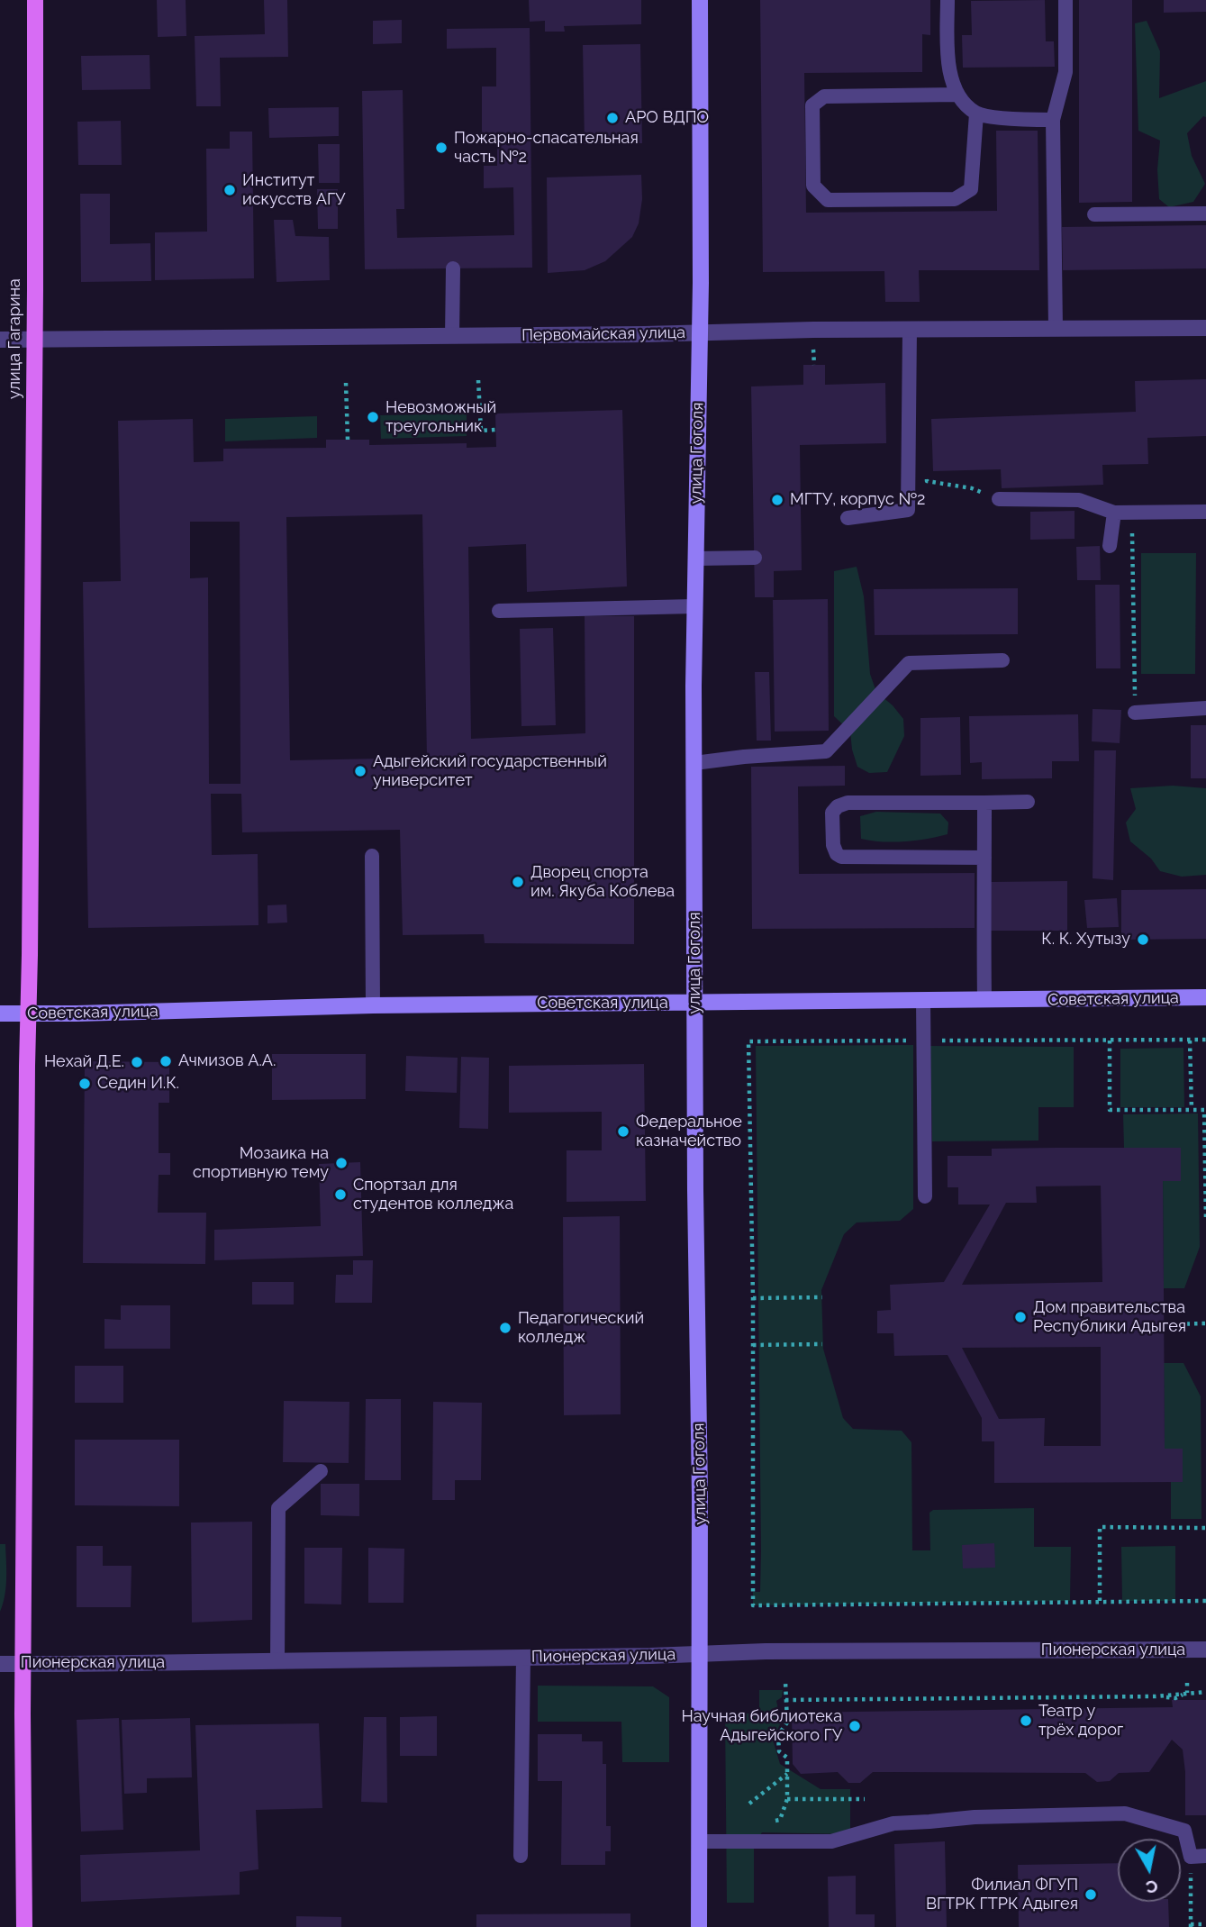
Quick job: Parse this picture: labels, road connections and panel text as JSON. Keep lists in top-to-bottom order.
{
  "streets": {
    "main road": ["улица Гагарина", "улица Гоголя", "Советская улица"],
    "street": ["Первомайская улица", "Пионерская улица"]
  },
  "crossings": [
    ["Первомайская улица", "улица Гагарина"],
    ["Первомайская улица", "улица Гоголя"],
    ["улица Гагарина", "Советская улица"],
    ["улица Гагарина", "Пионерская улица"],
    ["улица Гоголя", "Советская улица"],
    ["улица Гоголя", "Пионерская улица"]
  ],
  "places": [
    "АРО ВДПО",
    "Пожарно-спасательная часть №2",
    "Институт искусств АГУ",
    "Невозможный треугольник",
    "МГТУ, корпус №2",
    "Адыгейский государственный университет",
    "Дворец спорта им. Якуба Коблева",
    "К. К. Хутызу",
    "Ачмизов А.А.",
    "Нехай Д.Е.",
    "Седин И.К.",
    "Федеральное казначейство",
    "Мозаика на спортивную тему",
    "Спортзал для студентов колледжа",
    "Дом правительства Республики Адыгея",
    "Педагогический колледж",
    "Театр у трёх дорог",
    "Научная библиотека Адыгейского ГУ",
    "Филиал ФГУП ВГТРК ГТРК Адыгея"
  ],
  "north": "bottom"
}
